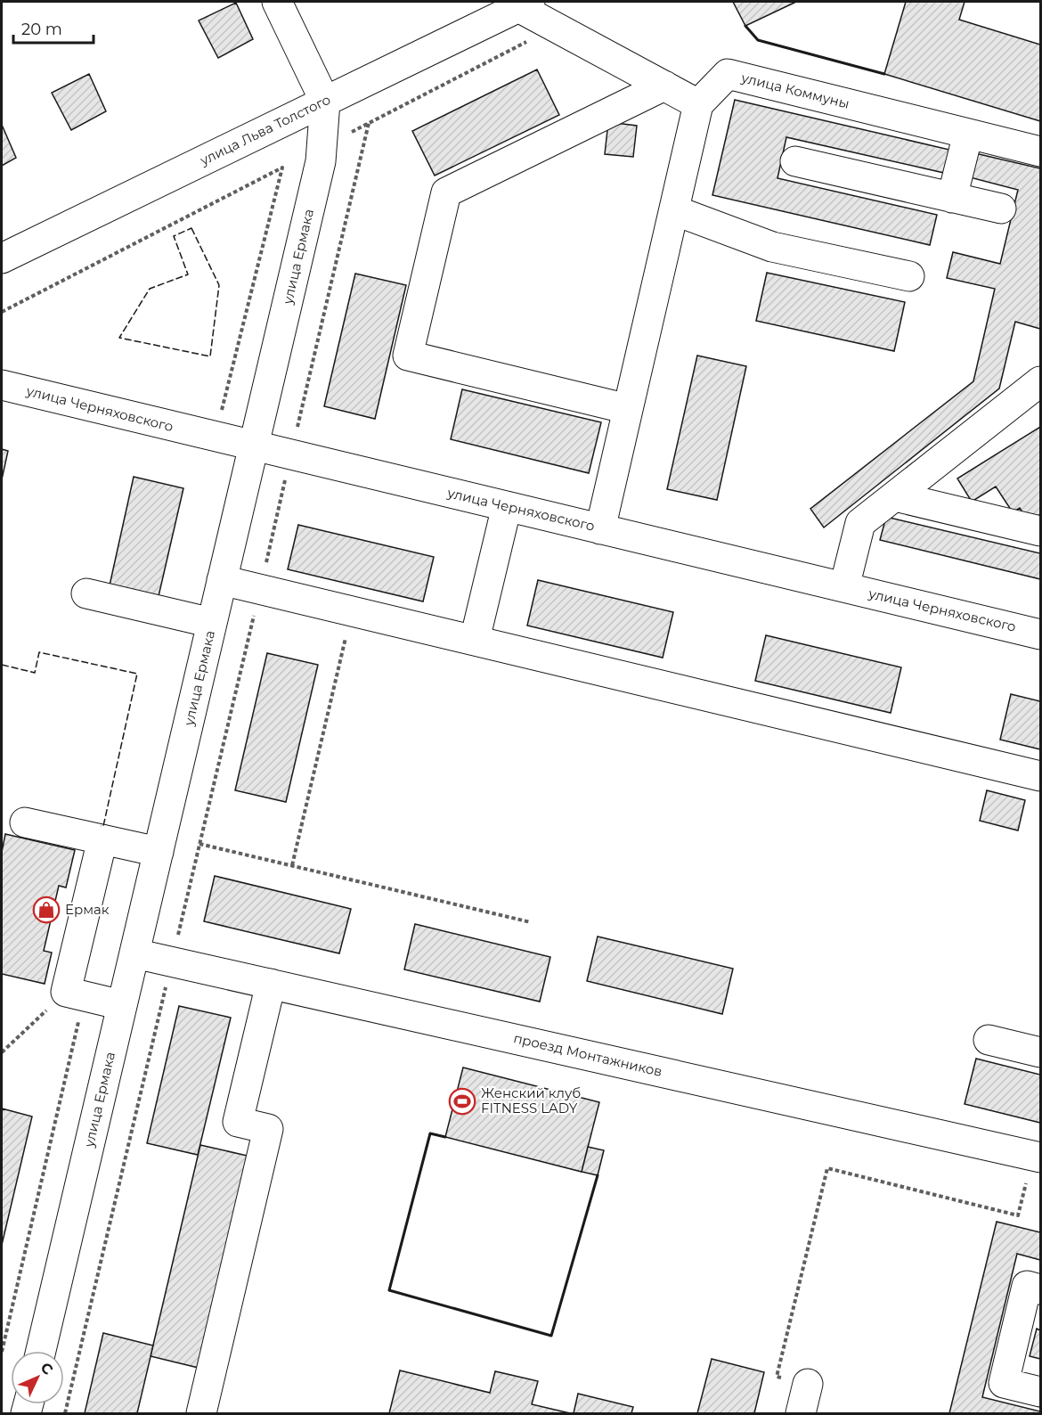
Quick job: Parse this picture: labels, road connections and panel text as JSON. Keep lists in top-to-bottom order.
{
  "streets": {
    "street": [
      "улица Коммуны",
      "улица Льва Толстого",
      "улица Ермака",
      "улица Черняховского",
      "проезд Монтажников"
    ]
  },
  "crossings": [
    ["улица Льва Толстого", "улица Ермака"],
    ["улица Ермака", "улица Черняховского"],
    ["улица Ермака", "проезд Монтажников"]
  ],
  "places": {
    "shop": ["Ермак"],
    "sports": ["Женский клуб FITNESS LADY"]
  },
  "scale_bar": "20 m",
  "north": "top right"
}
